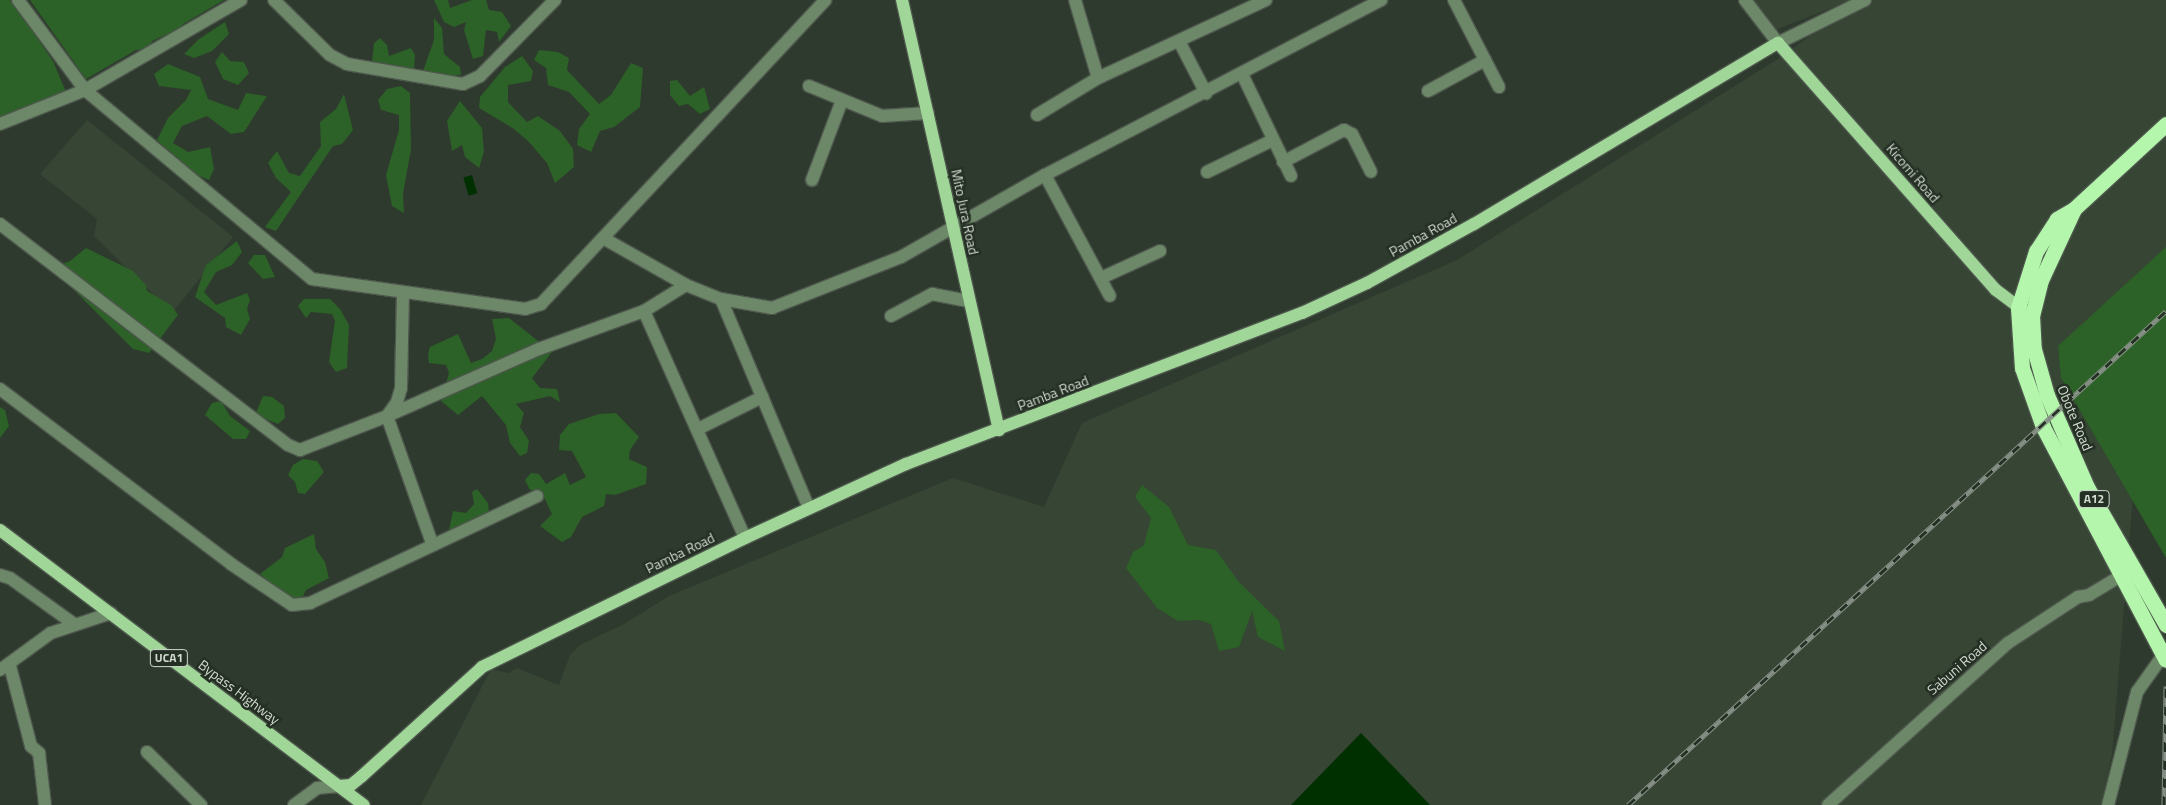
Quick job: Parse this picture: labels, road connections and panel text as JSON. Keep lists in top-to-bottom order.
{
  "streets": {
    "highway": ["Obote Road", "A12"],
    "main road": [
      "Kicomi Road",
      "Mito Jura Road",
      "Pamba Road",
      "UCA1",
      "Bypass Highway"
    ],
    "street": ["Sabuni Road"]
  },
  "crossings": [
    ["Kicomi Road", "Pamba Road"],
    ["Kicomi Road", "Obote Road"],
    ["Mito Jura Road", "Pamba Road"],
    ["Pamba Road", "Bypass Highway"],
    ["Obote Road", "A12"],
    ["A12", "Sabuni Road"]
  ]
}
